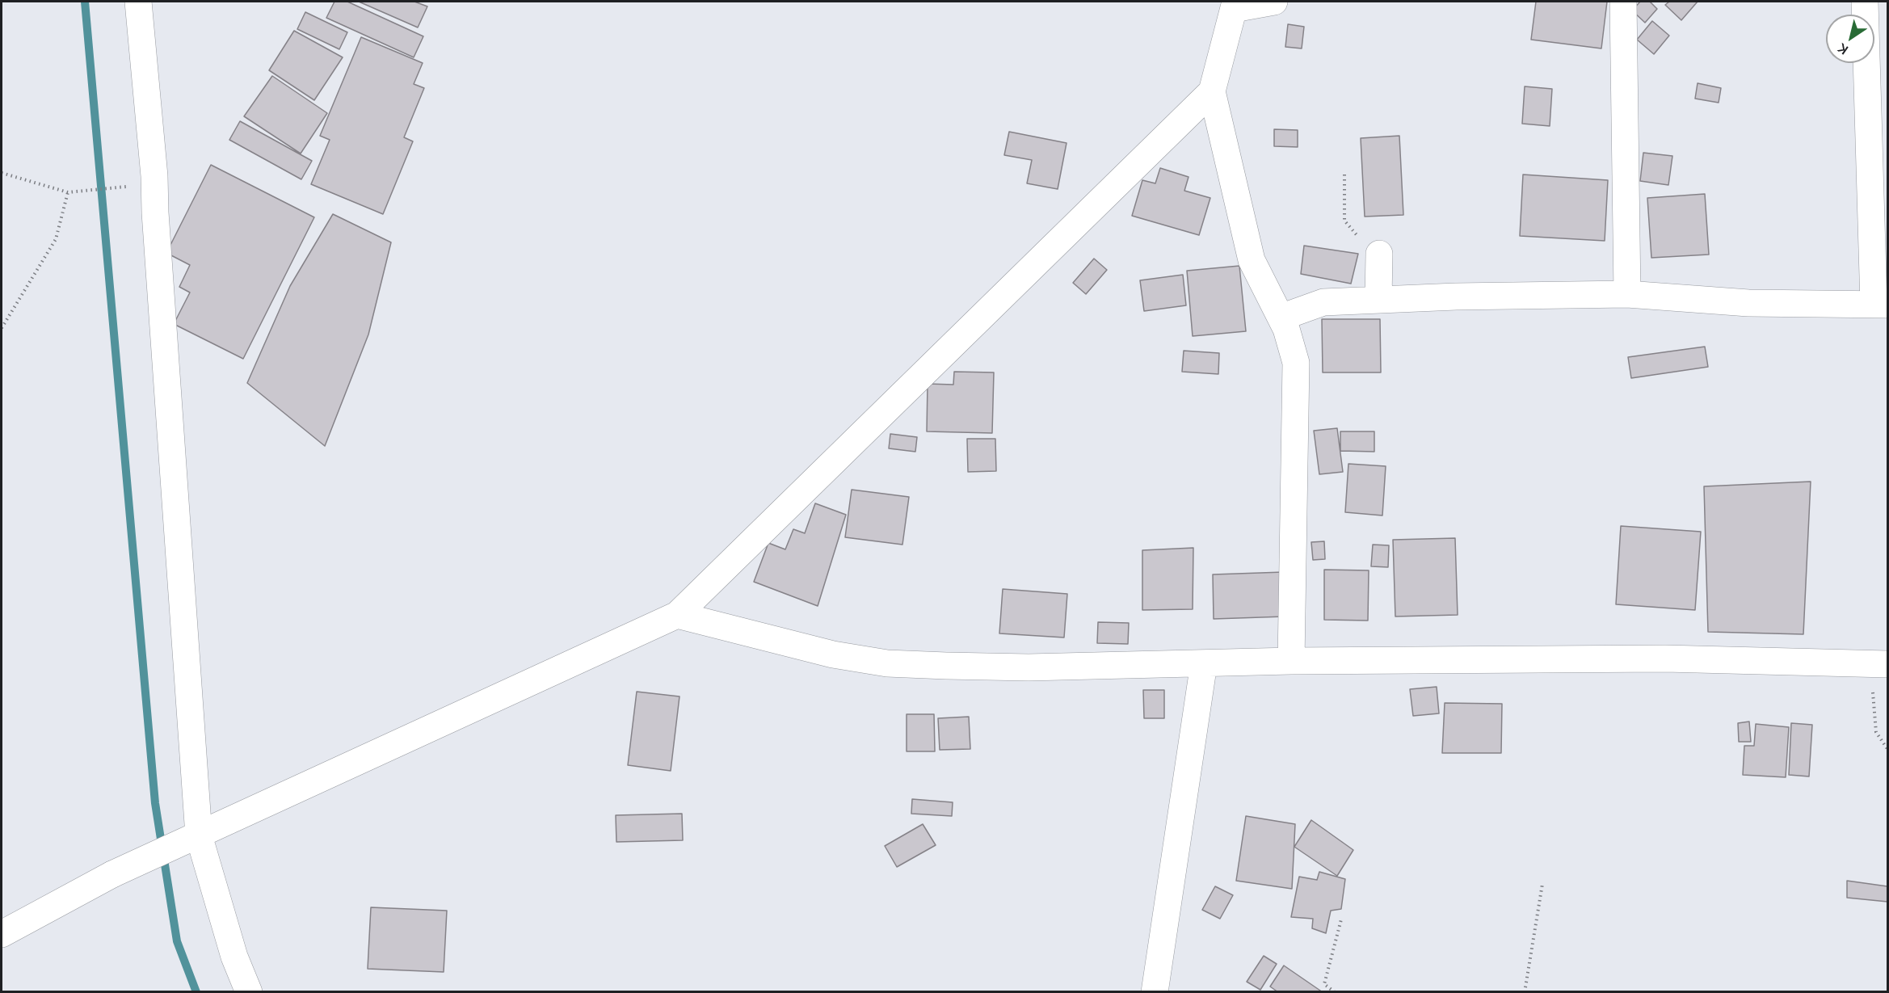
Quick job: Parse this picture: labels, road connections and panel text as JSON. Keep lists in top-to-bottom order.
{
  "north": "bottom left"
}
